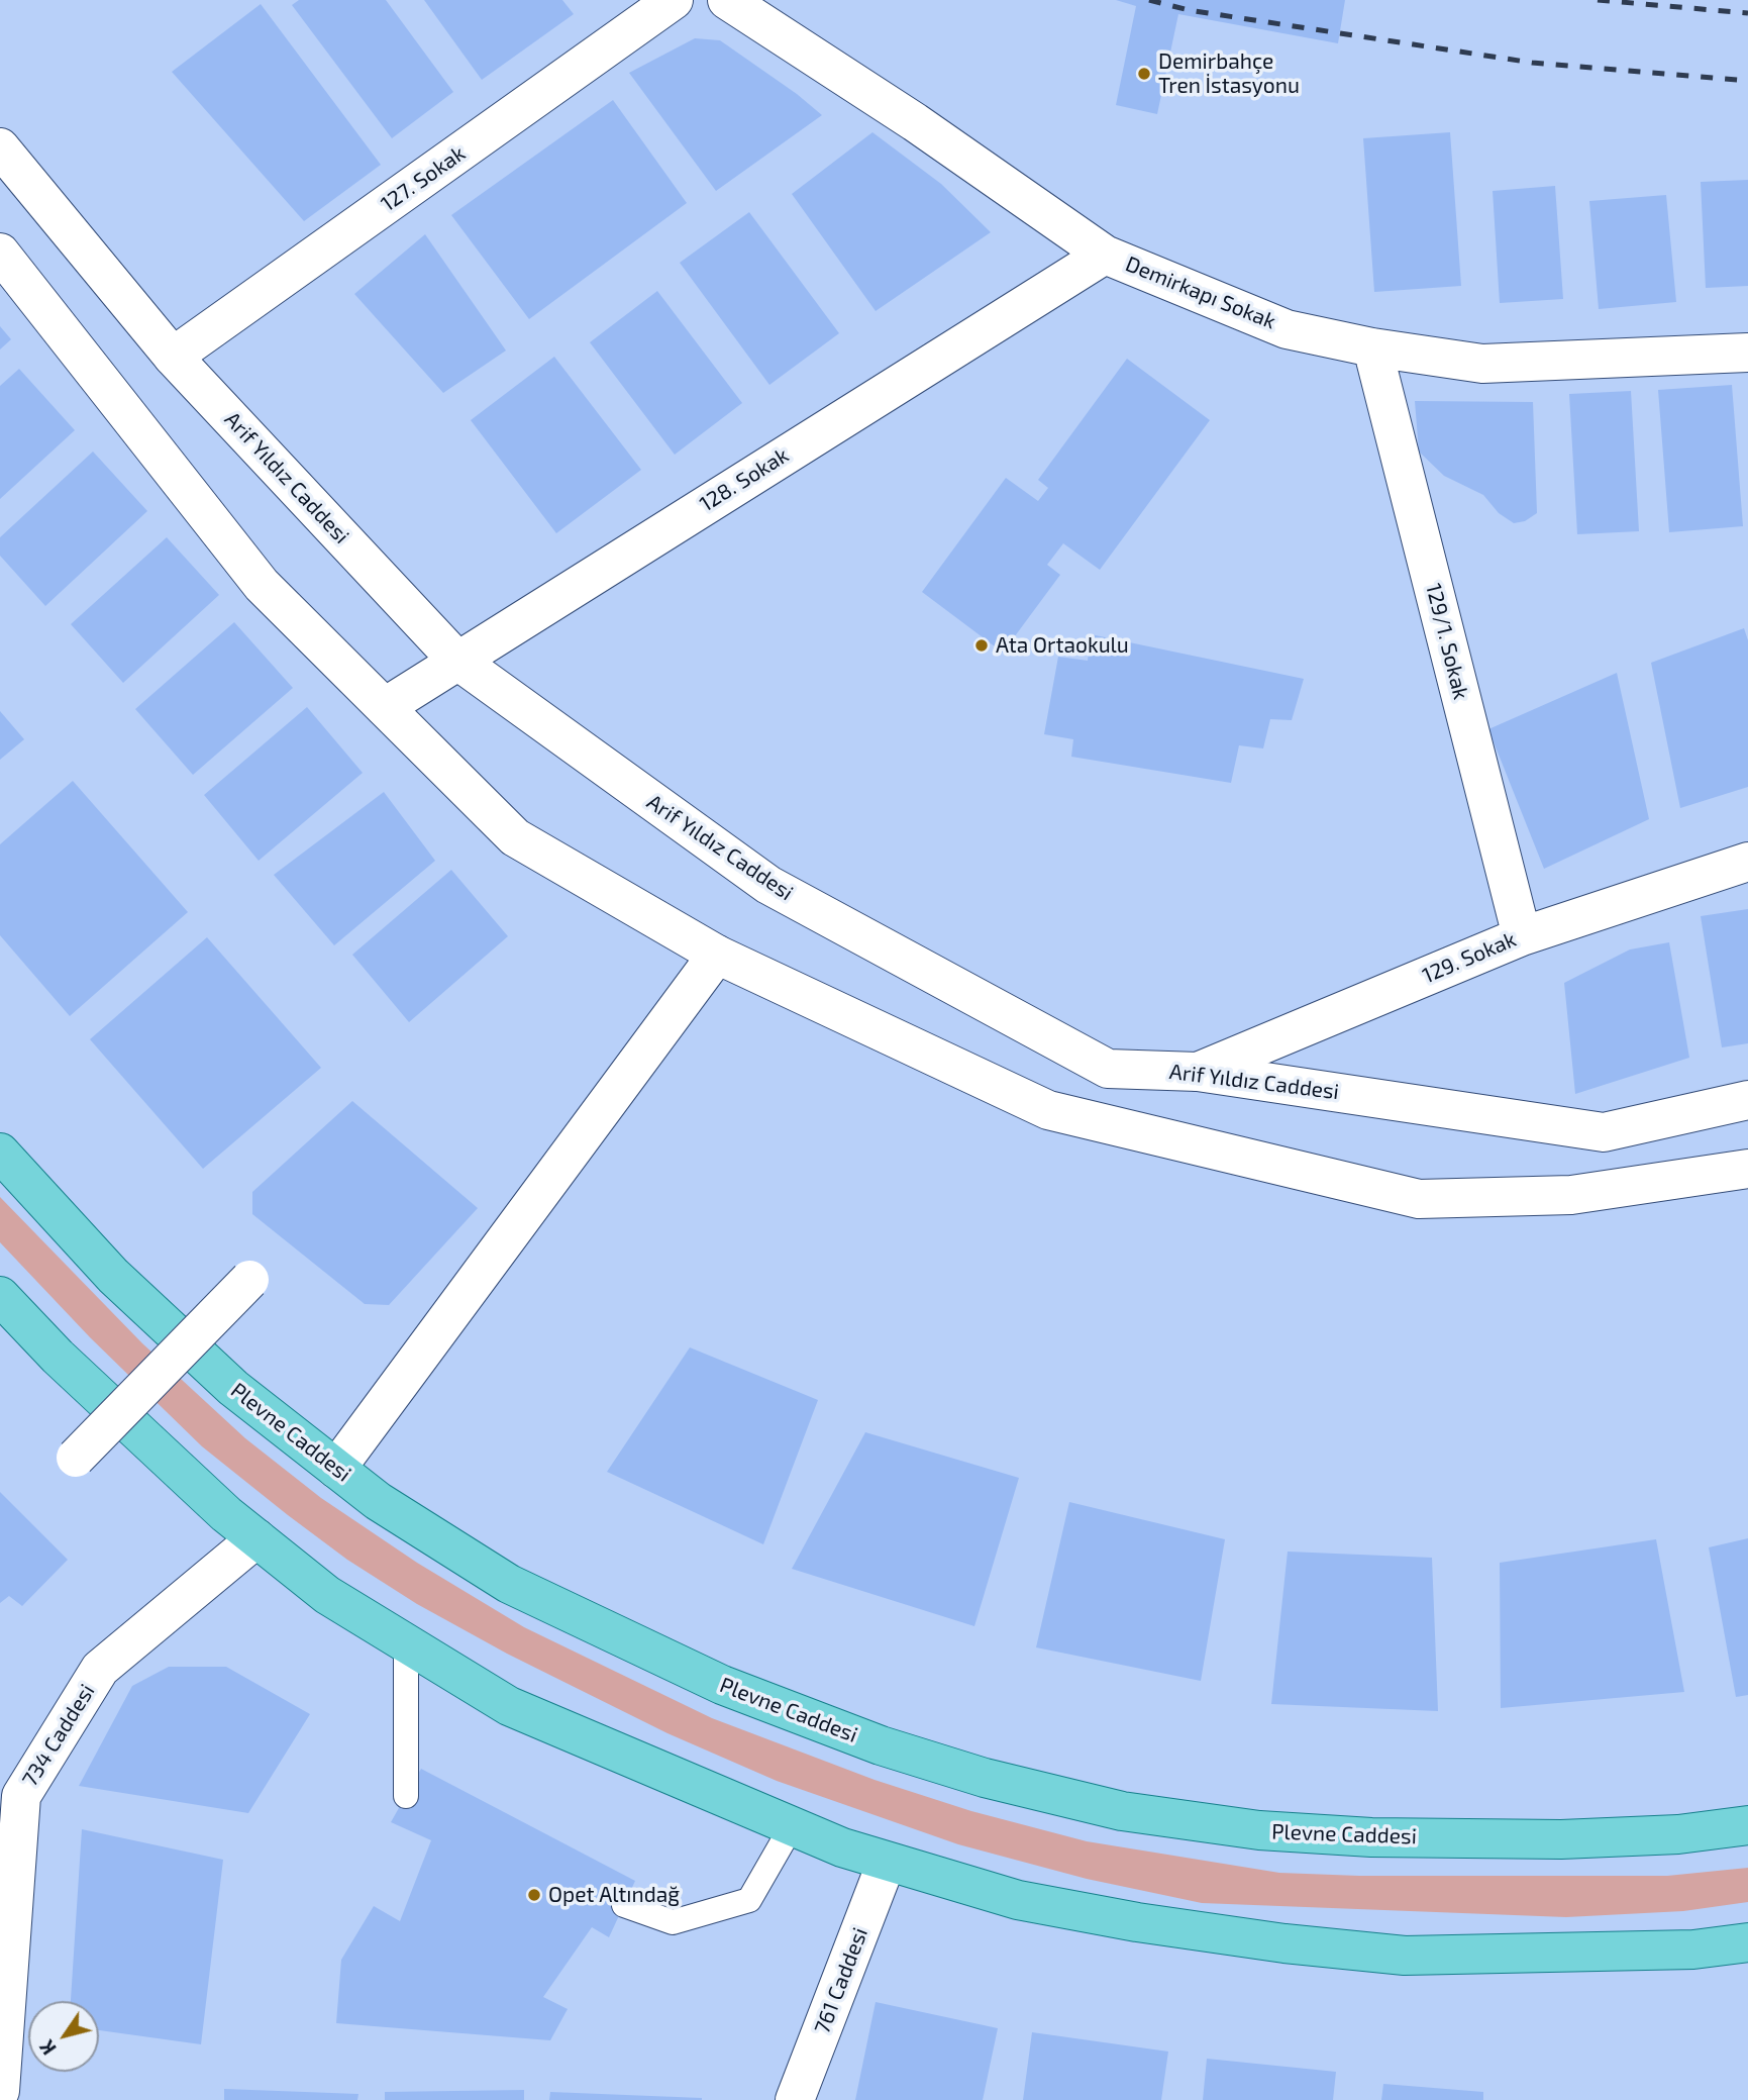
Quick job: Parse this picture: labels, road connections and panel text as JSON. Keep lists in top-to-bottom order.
{
  "streets": {
    "main road": ["Plevne Caddesi"],
    "street": [
      "127. Sokak",
      "Demirkapı Sokak",
      "Arif Yıldız Caddesi",
      "128. Sokak",
      "129/1. Sokak",
      "129. Sokak",
      "734 Caddesi",
      "761 Caddesi"
    ]
  },
  "crossings": [
    ["127. Sokak", "Arif Yıldız Caddesi"],
    ["Demirkapı Sokak", "128. Sokak"],
    ["Demirkapı Sokak", "129/1. Sokak"],
    ["Arif Yıldız Caddesi", "128. Sokak"],
    ["Arif Yıldız Caddesi", "129. Sokak"],
    ["129/1. Sokak", "129. Sokak"]
  ],
  "places": ["Demirbahçe Tren İstasyonu", "Ata Ortaokulu", "Opet Altındağ"],
  "north": "bottom left"
}
